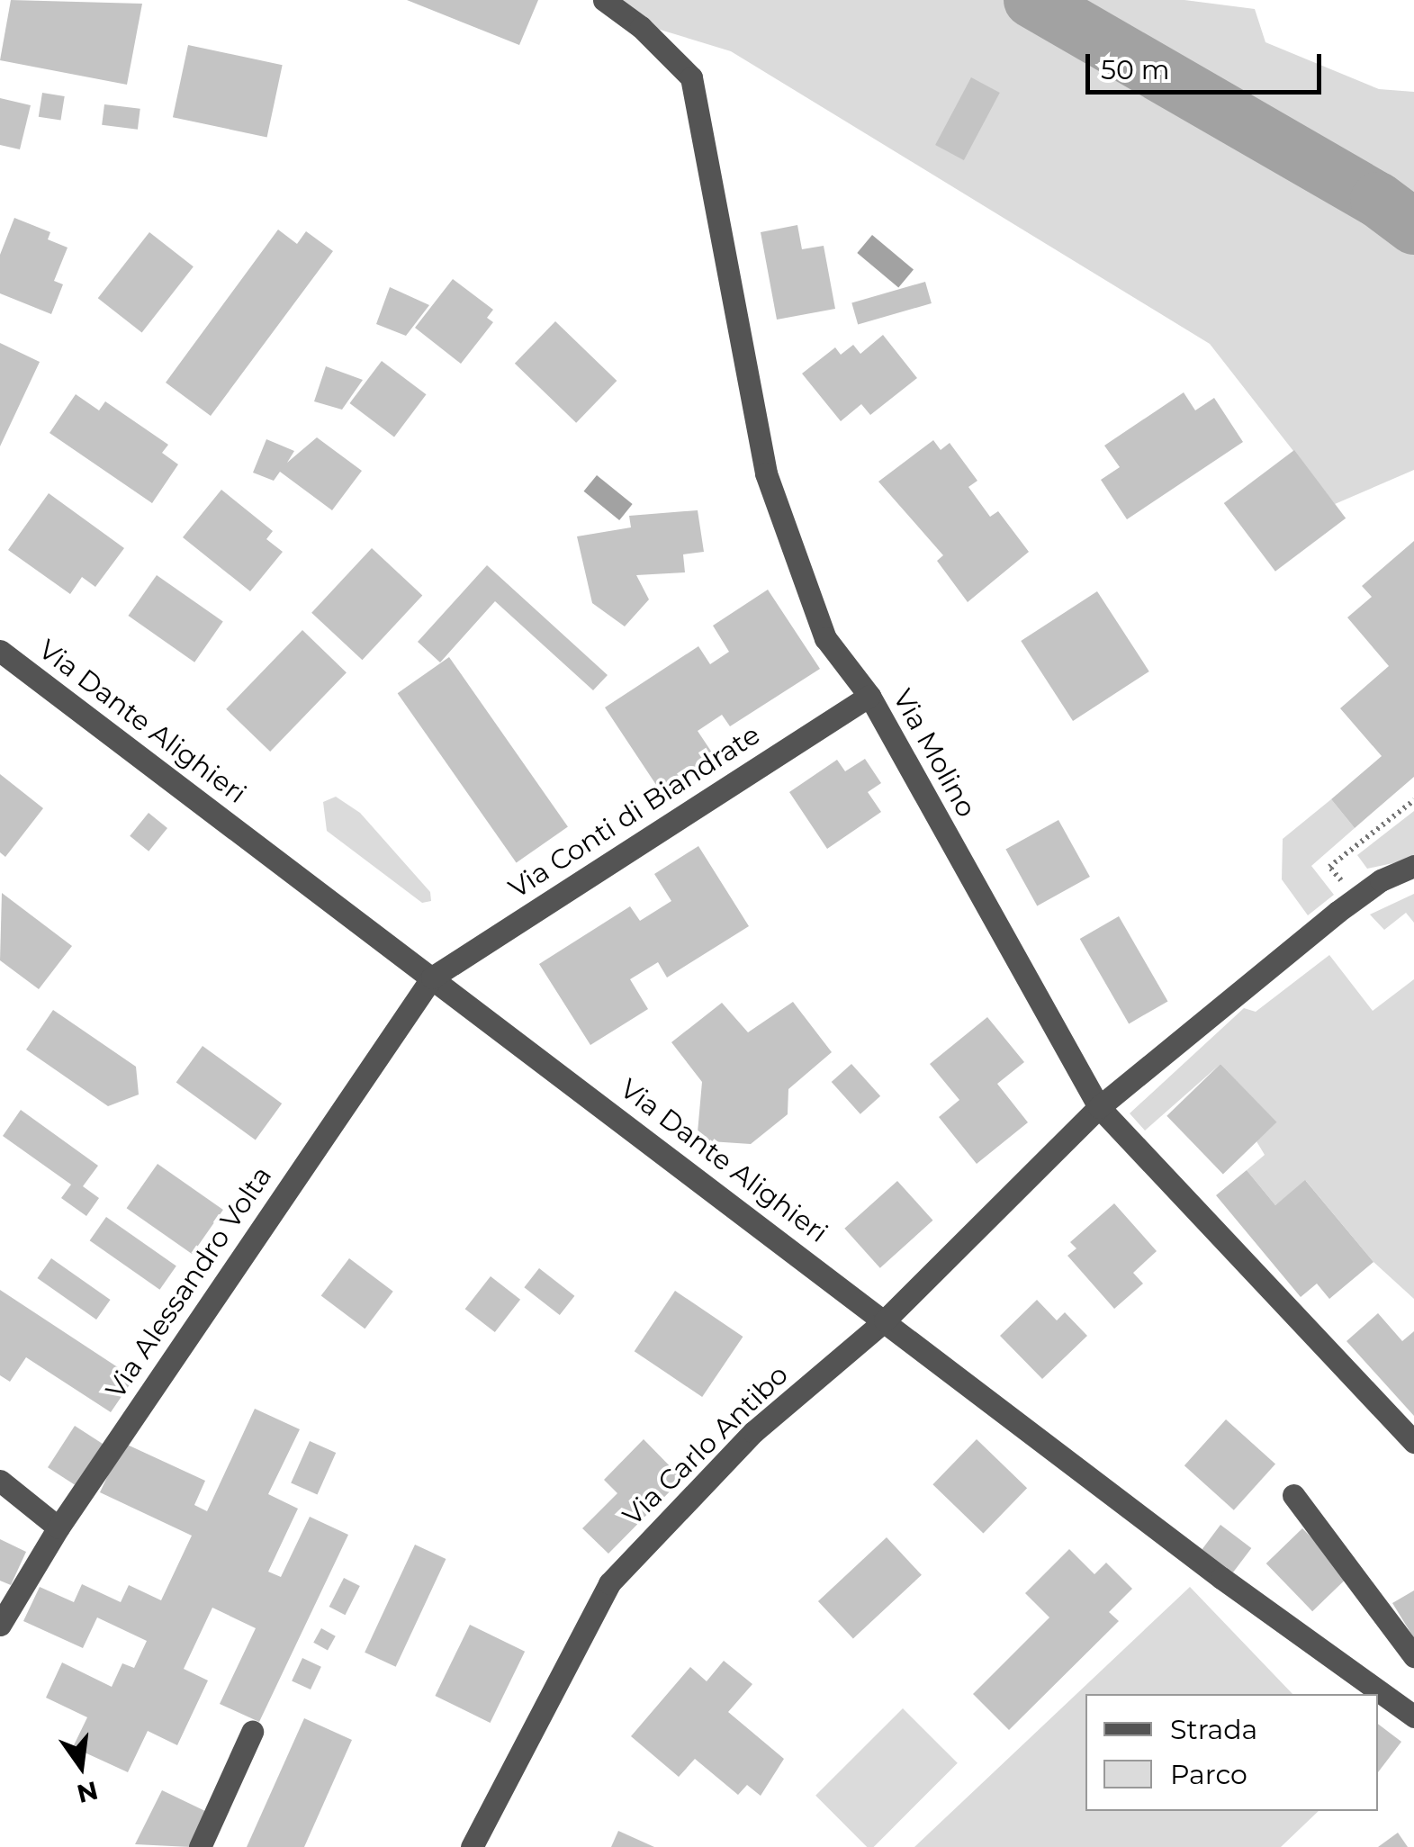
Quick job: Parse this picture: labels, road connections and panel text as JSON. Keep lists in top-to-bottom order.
{
  "streets": {
    "street": [
      "Via Dante Alighieri",
      "Via Molino",
      "Via Conti di Biandrate",
      "Via Alessandro Volta",
      "Via Carlo Antibo"
    ]
  },
  "crossings": [
    ["Via Dante Alighieri", "Via Conti di Biandrate"],
    ["Via Dante Alighieri", "Via Alessandro Volta"],
    ["Via Dante Alighieri", "Via Carlo Antibo"],
    ["Via Molino", "Via Conti di Biandrate"],
    ["Via Molino", "Via Carlo Antibo"],
    ["Via Conti di Biandrate", "Via Alessandro Volta"]
  ],
  "legend": ["Strada", "Parco"],
  "scale_bar": "50 m",
  "north": "bottom"
}
